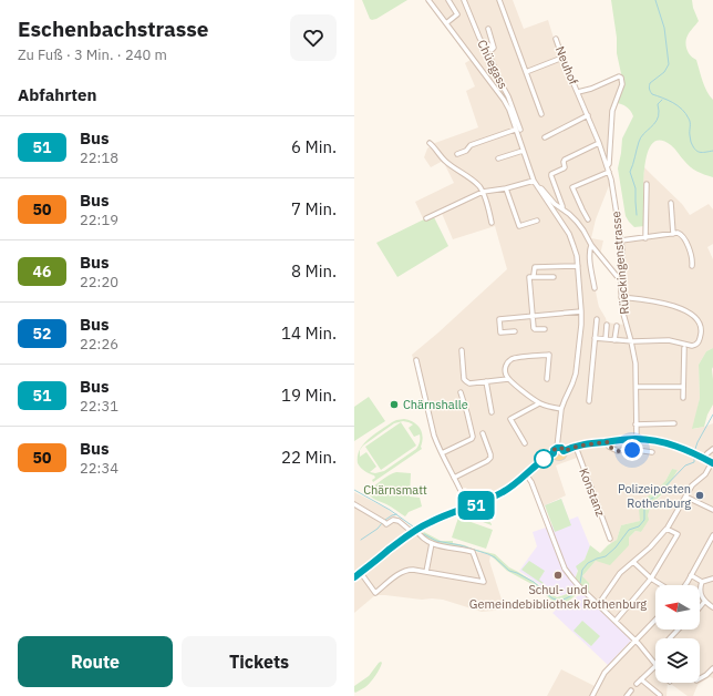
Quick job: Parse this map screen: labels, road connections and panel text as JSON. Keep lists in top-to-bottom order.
{
  "streets": {
    "street": [
      "Chüegass",
      "Neuhof",
      "Rüeckingenstrasse",
      "Konstanz"
    ]
  },
  "crossings": [
    ["Neuhof", "Rüeckingenstrasse"]
  ],
  "parks": ["Chärnsmatt"],
  "places": ["Chärnshalle", "Polizeiposten Rothenburg", "Schul- und Gemeindebibliothek Rothenburg"],
  "lines": ["bus line 51"],
  "north": "left",
  "page": {
    "heading": [
      ["Eschenbachstrasse", "Zu Fuß · 3 Min. · 240 m"],
      "Abfahrten"
    ],
    "on_map": "51",
    "list": [
      {
        "mark": "51",
        "name": "Bus",
        "note": "22:18",
        "value": "6 Min."
      },
      {
        "mark": "50",
        "name": "Bus",
        "note": "22:19",
        "value": "7 Min."
      },
      {
        "mark": "46",
        "name": "Bus",
        "note": "22:20",
        "value": "8 Min."
      },
      {
        "mark": "52",
        "name": "Bus",
        "note": "22:26",
        "value": "14 Min."
      },
      {
        "mark": "51",
        "name": "Bus",
        "note": "22:31",
        "value": "19 Min."
      },
      {
        "mark": "50",
        "name": "Bus",
        "note": "22:34",
        "value": "22 Min."
      }
    ],
    "buttons": ["Route", "Tickets"]
  }
}
